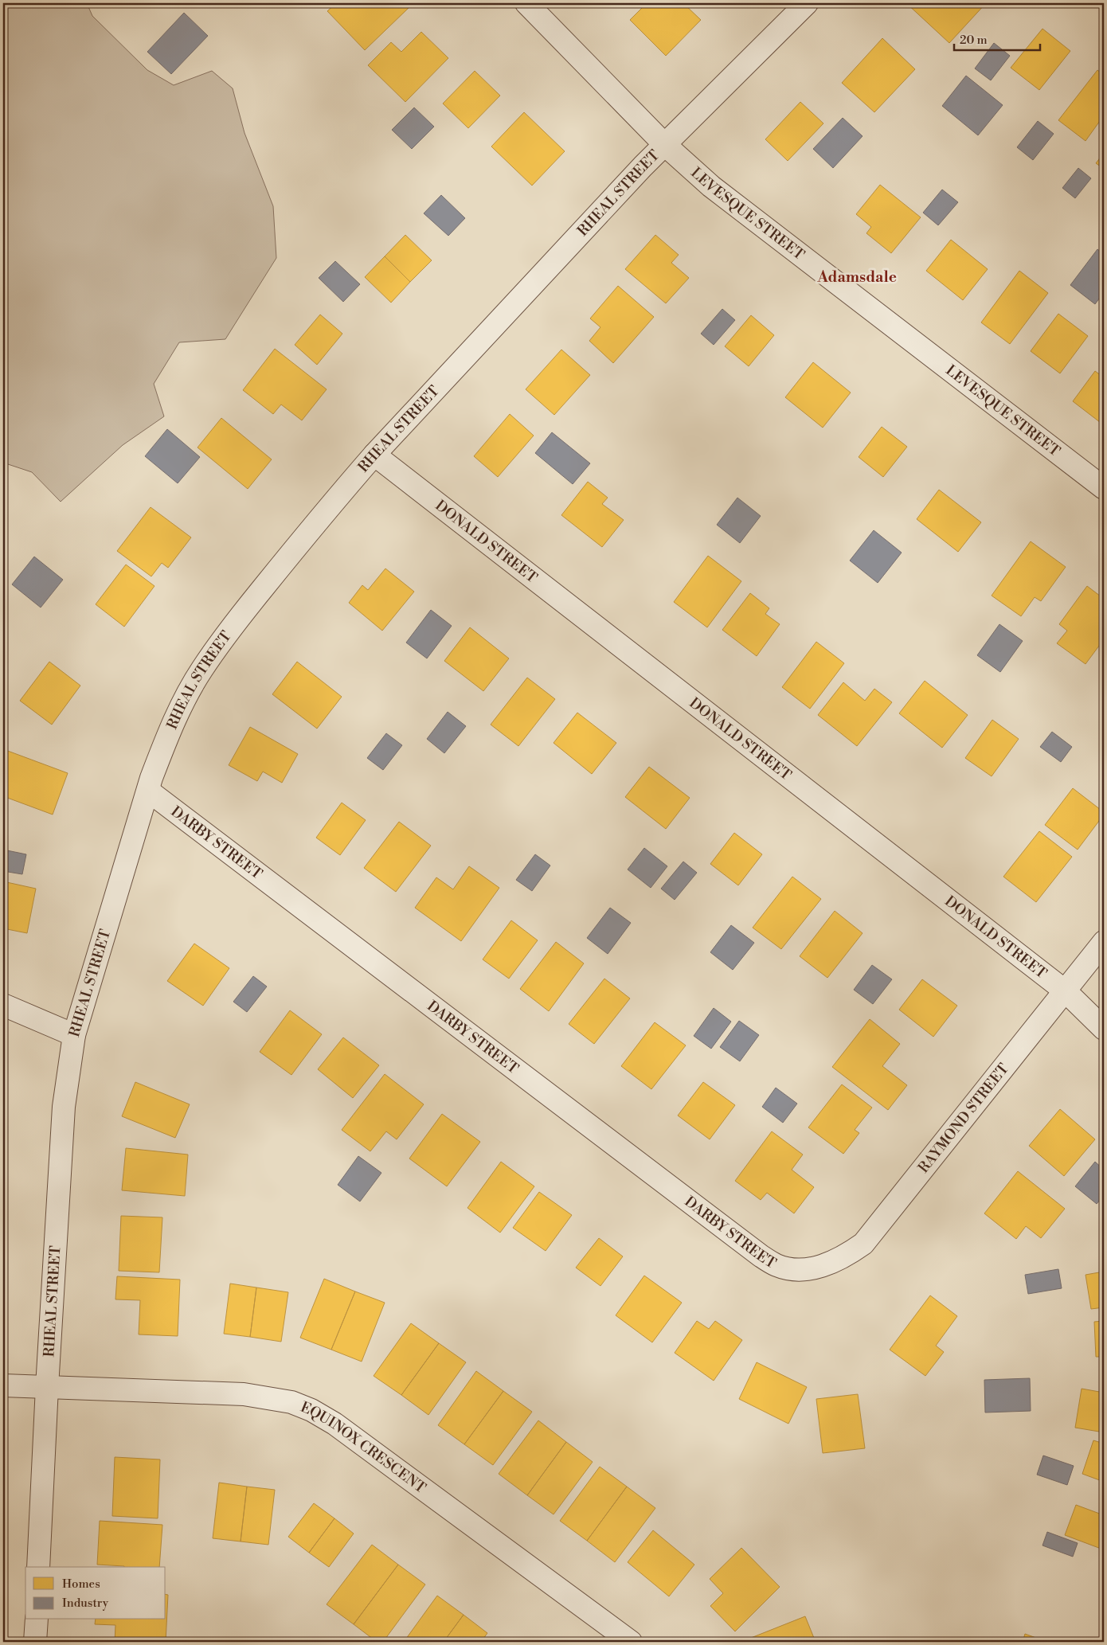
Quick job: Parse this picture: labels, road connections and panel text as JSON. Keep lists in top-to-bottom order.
{
  "streets": {
    "street": [
      "RHEAL STREET",
      "LEVESQUE STREET",
      "DONALD STREET",
      "DARBY STREET",
      "RAYMOND STREET",
      "EQUINOX CRESCENT"
    ]
  },
  "crossings": [
    ["RHEAL STREET", "LEVESQUE STREET"],
    ["RHEAL STREET", "DONALD STREET"],
    ["RHEAL STREET", "DARBY STREET"],
    ["RHEAL STREET", "EQUINOX CRESCENT"],
    ["DONALD STREET", "RAYMOND STREET"],
    ["DARBY STREET", "RAYMOND STREET"]
  ],
  "districts": ["Adamsdale"],
  "legend": ["Homes", "Industry"],
  "scale_bar": "20 m"
}
